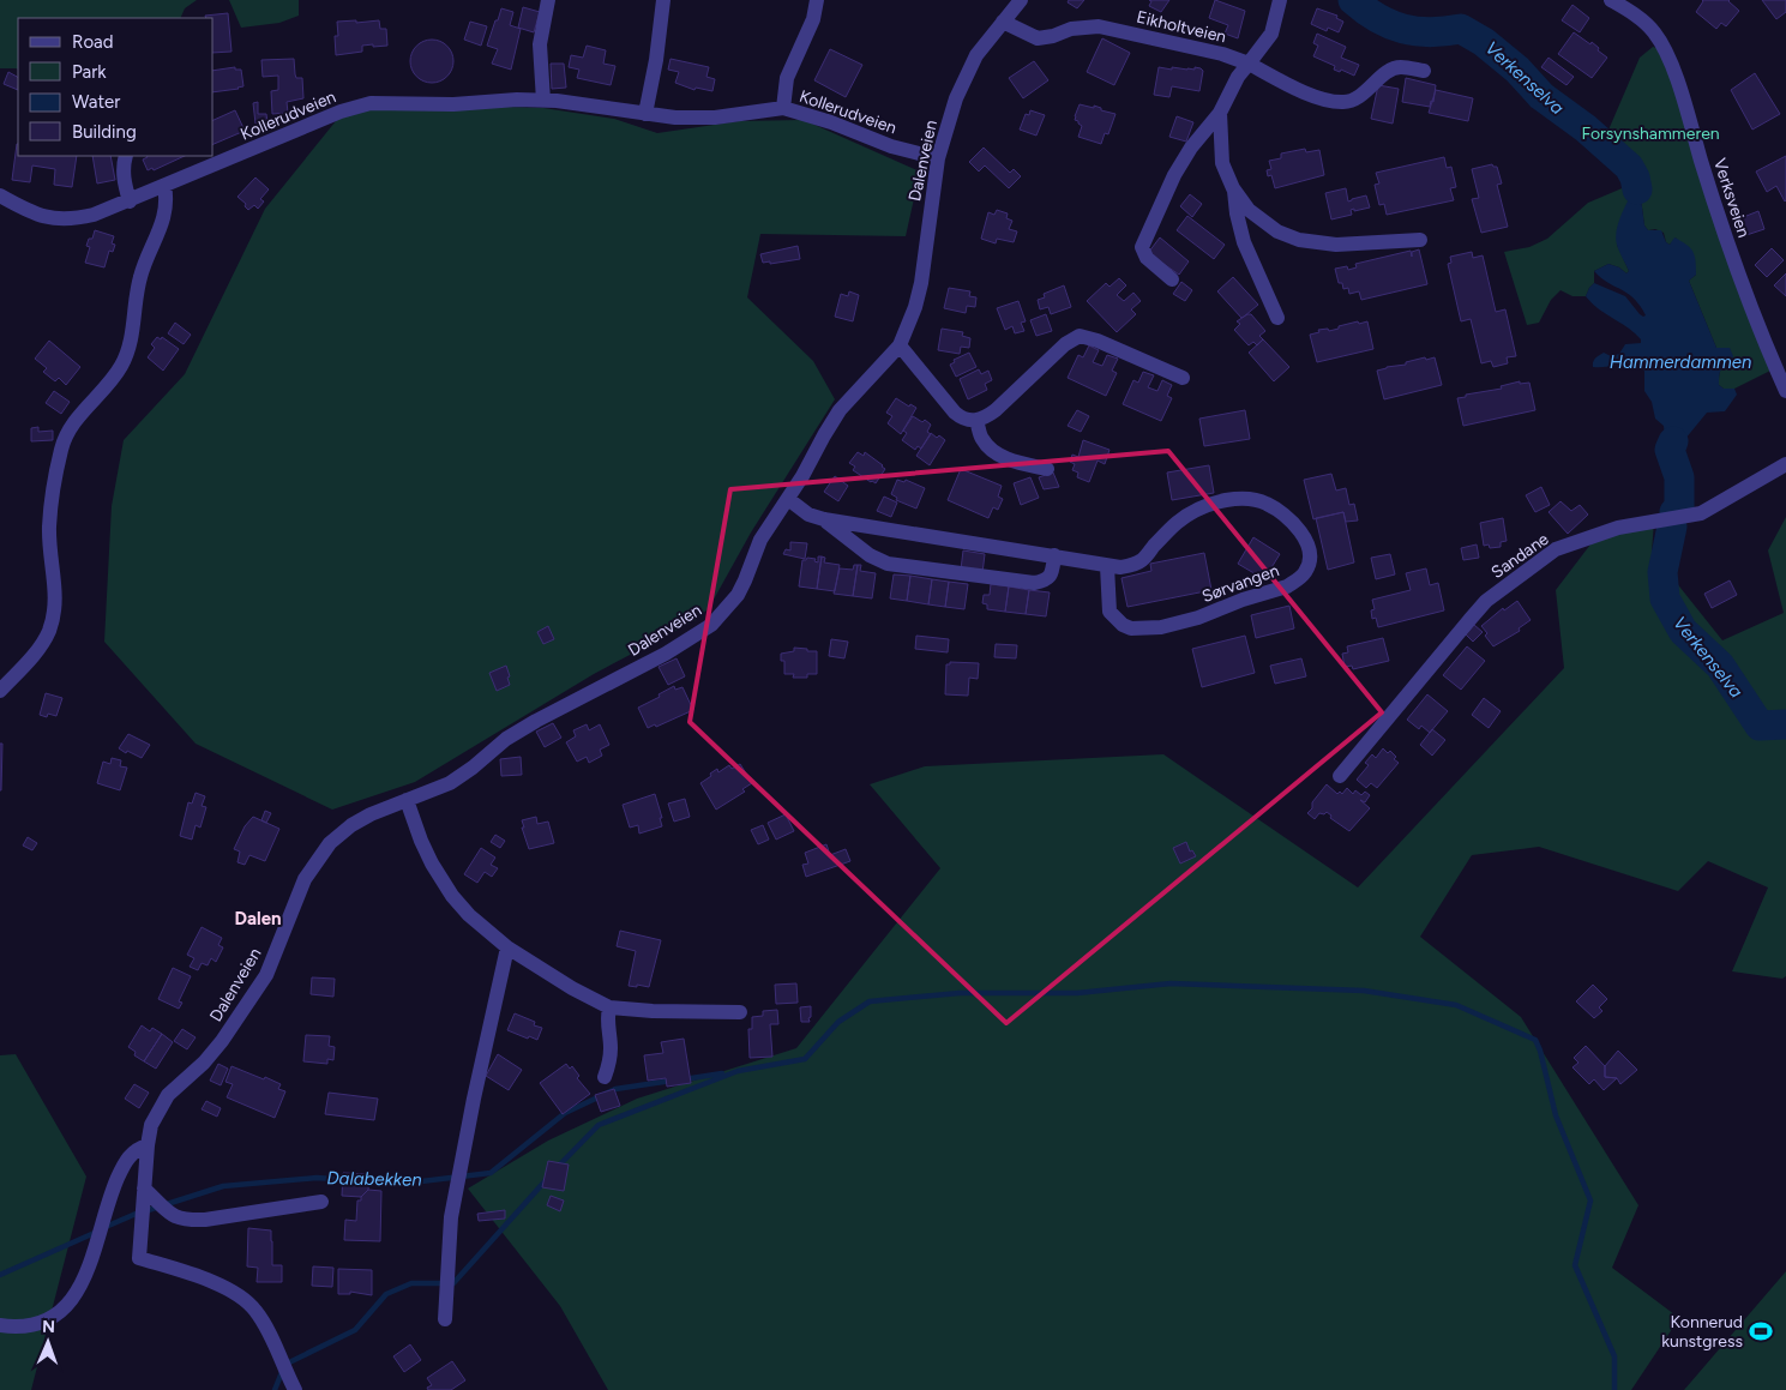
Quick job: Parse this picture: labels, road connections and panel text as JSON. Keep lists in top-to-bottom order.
{
  "streets": {
    "street": [
      "Eikholtveien",
      "Kollerudveien",
      "Dalenveien",
      "Verksveien",
      "Sandane",
      "Sørvangen"
    ]
  },
  "crossings": [
    ["Eikholtveien", "Dalenveien"],
    ["Kollerudveien", "Dalenveien"],
    ["Dalenveien", "Sørvangen"]
  ],
  "districts": ["Dalen"],
  "water": ["Verkenselva", "Hammerdammen", "Dalabekken"],
  "parks": ["Forsynshammeren"],
  "places": {
    "sports": ["Konnerud kunstgress"]
  },
  "legend": [
    "Road",
    "Park",
    "Water",
    "Building"
  ],
  "north": "top"
}
